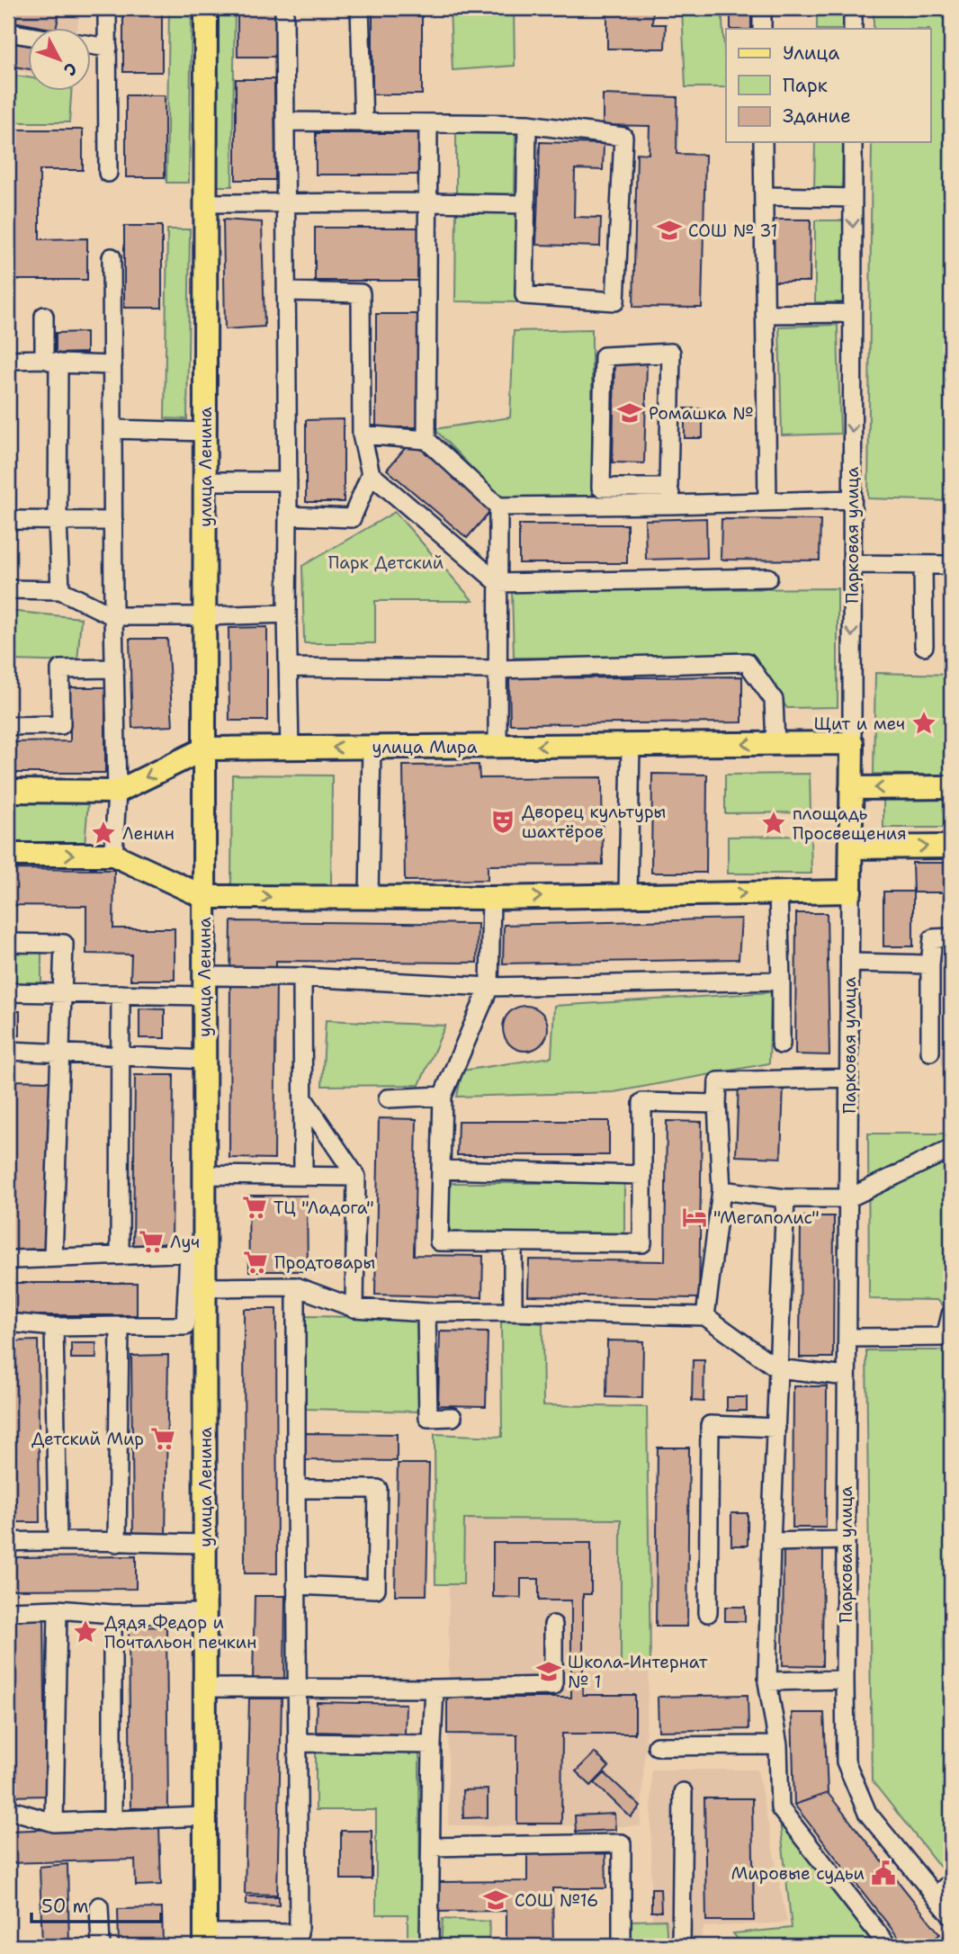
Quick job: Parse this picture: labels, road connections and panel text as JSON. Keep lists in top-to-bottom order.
{
  "streets": {
    "main road": ["улица Ленина", "Парковая улица", "улица Мира"]
  },
  "crossings": [
    ["улица Ленина", "улица Мира"],
    ["Парковая улица", "улица Мира"]
  ],
  "parks": ["Парк Детский"],
  "places": {
    "school or university": [
      "СОШ № 31",
      "Ромашка №",
      "Школа-Интернат № 1",
      "СОШ №16"
    ],
    "place": [
      "Щит и меч",
      "площадь Просвещения",
      "Ленин",
      "Дядя Федор и Почтальон печкин"
    ],
    "theatre": ["Дворец культуры шахтёров"],
    "supermarket": [
      "ТЦ \"Ладога\"",
      "Луч",
      "Продтовары",
      "Детский Мир"
    ],
    "hotel": ["\"Мегаполис\""],
    "public building": ["Мировые судьи"]
  },
  "legend": ["Улица", "Парк", "Здание"],
  "scale_bar": "50 m",
  "north": "bottom right"
}
